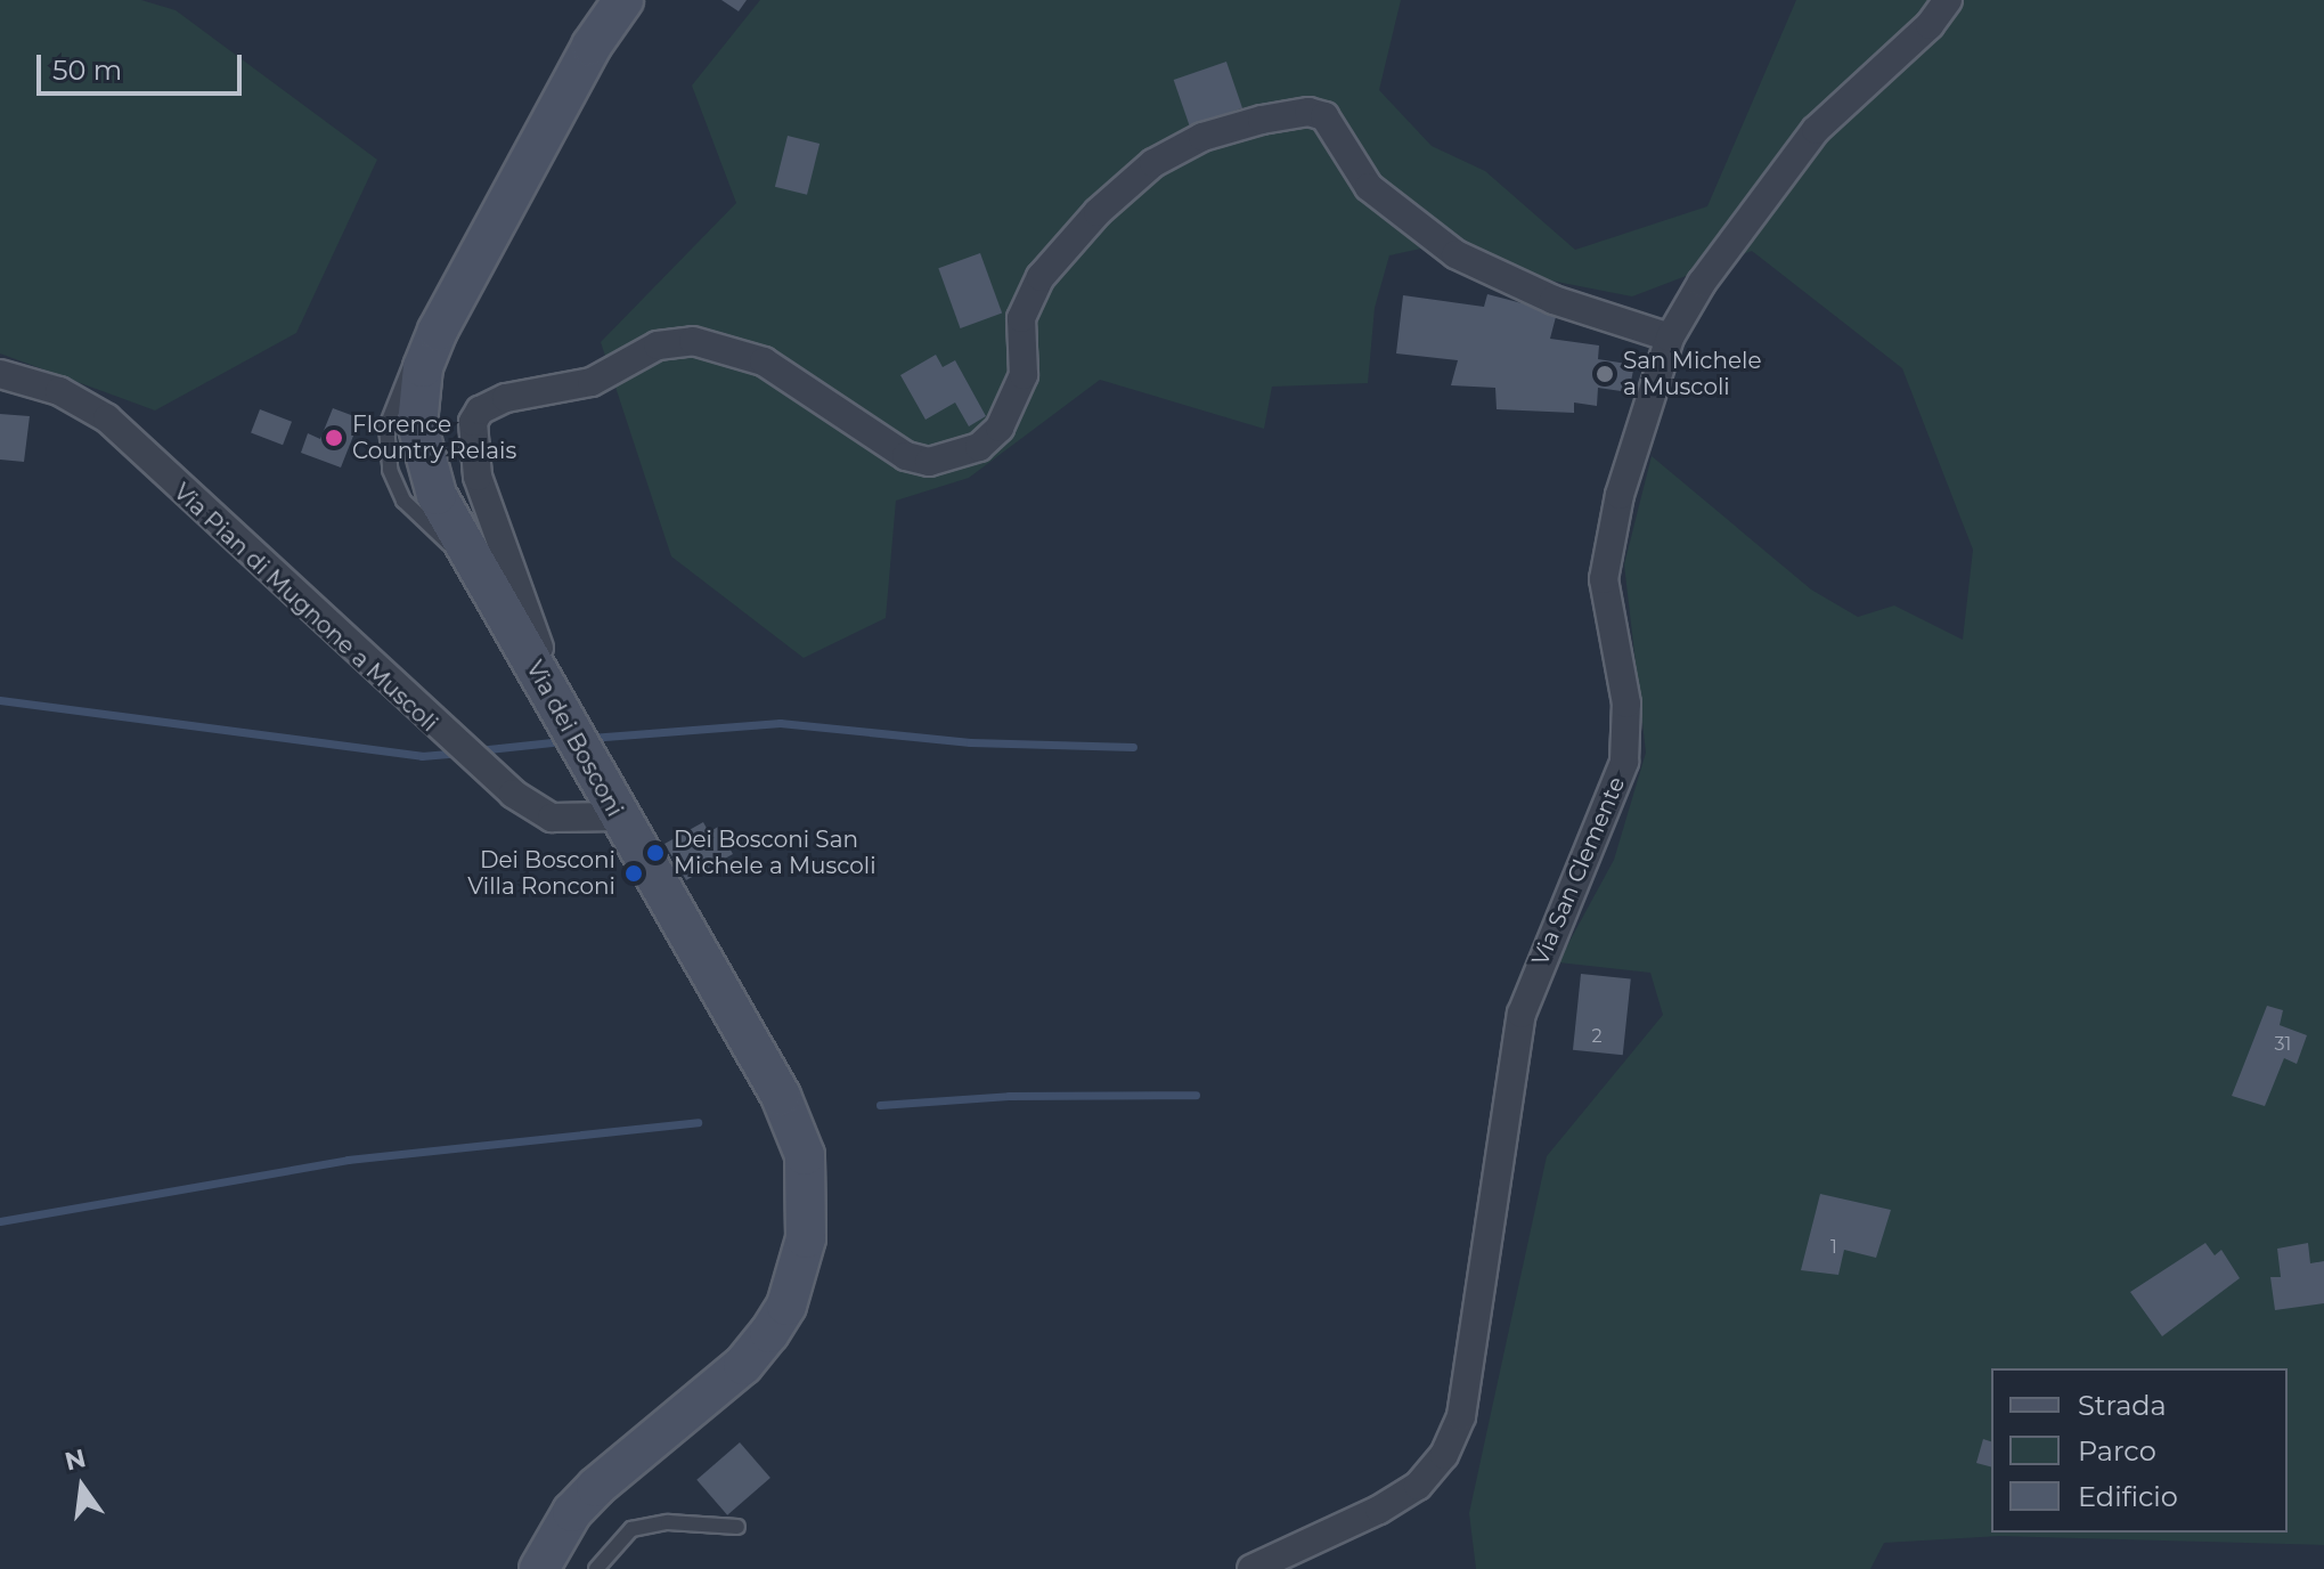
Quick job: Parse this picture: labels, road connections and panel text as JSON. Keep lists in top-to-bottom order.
{
  "streets": {
    "main road": ["Via dei Bosconi"],
    "street": ["Via Pian di Mugnone a Muscoli", "Via San Clemente"]
  },
  "crossings": [
    ["Via Pian di Mugnone a Muscoli", "Via dei Bosconi"]
  ],
  "places": [
    "San Michele a Muscoli",
    "Florence Country Relais",
    "Dei Bosconi San Michele a Muscoli",
    "Dei Bosconi Villa Ronconi"
  ],
  "house_numbers": ["2", "31", "1"],
  "legend": ["Strada", "Parco", "Edificio"],
  "scale_bar": "50 m",
  "north": "top"
}
